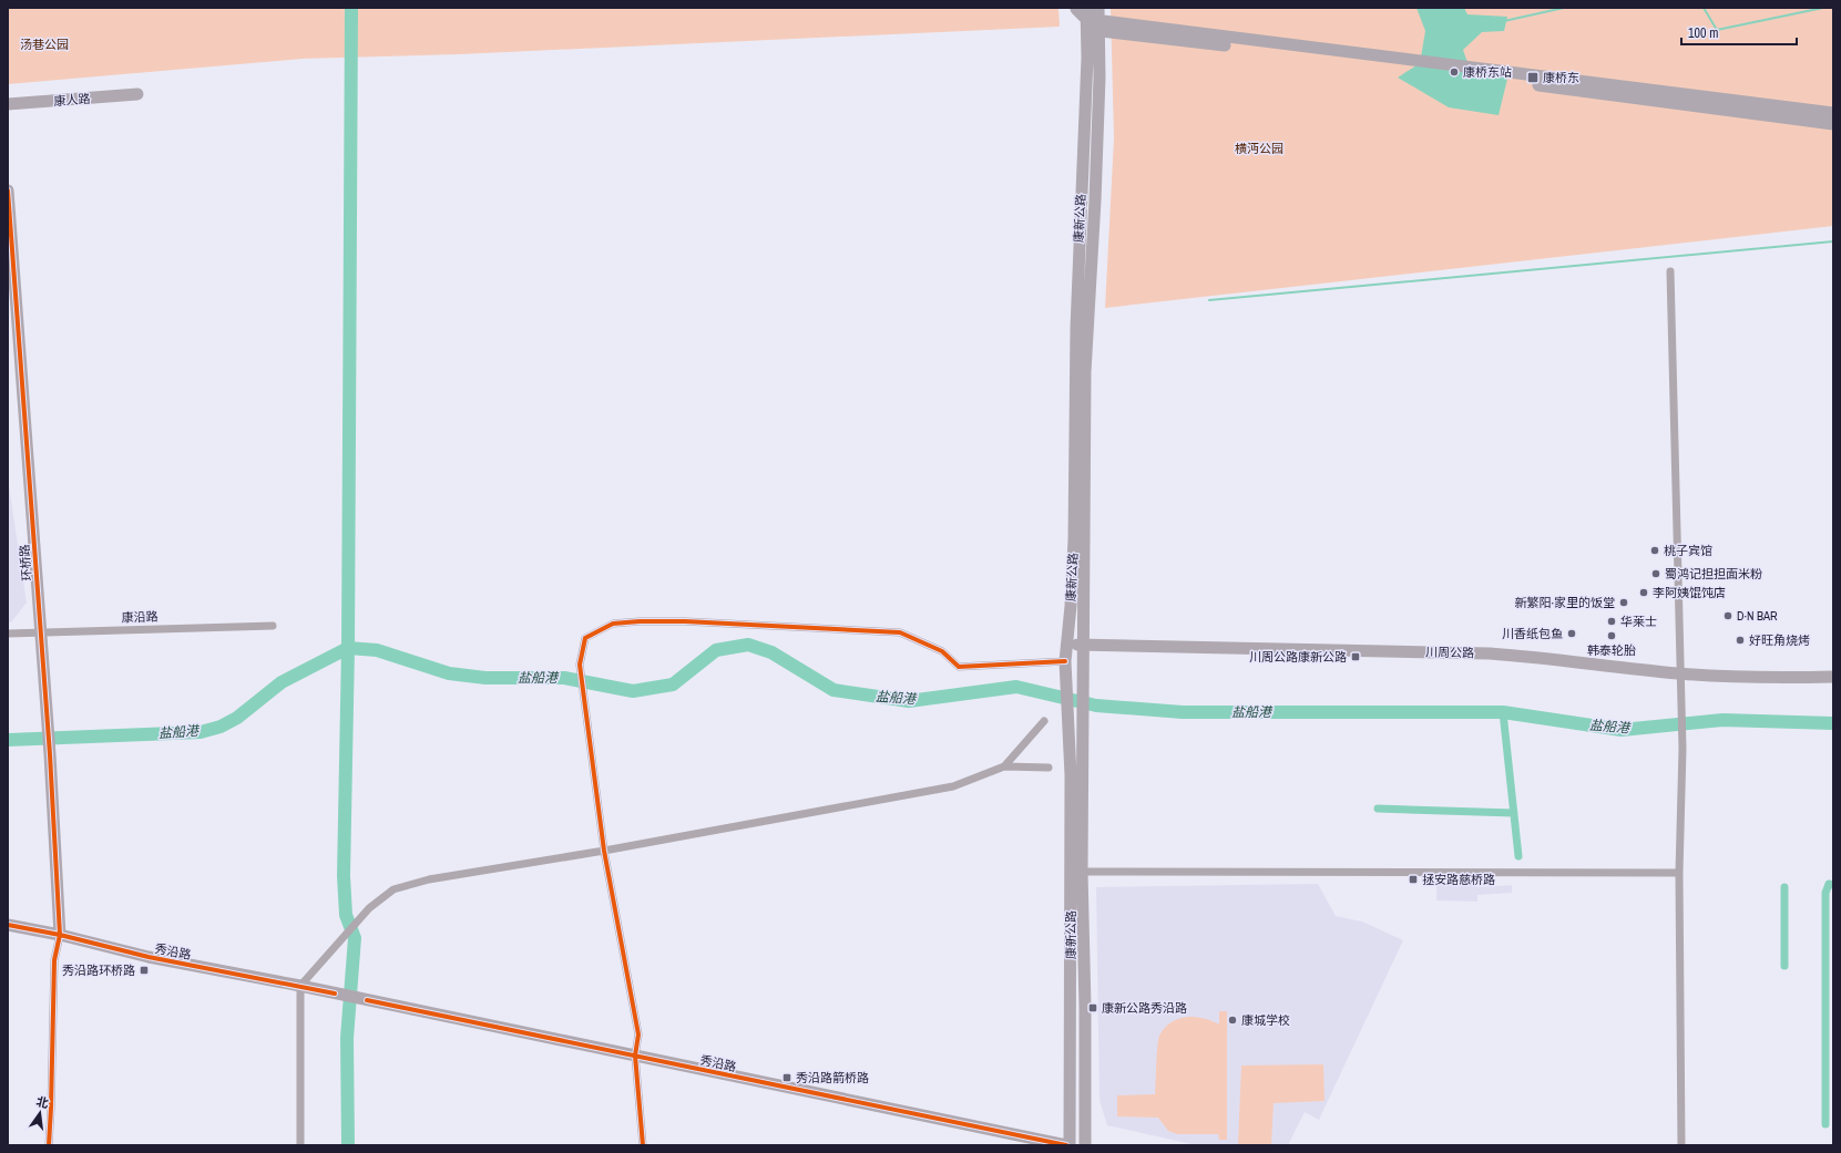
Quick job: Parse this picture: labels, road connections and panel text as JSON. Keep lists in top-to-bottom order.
{
  "streets": {
    "main road": [
      "康人路",
      "康新公路",
      "环桥路",
      "川周公路",
      "秀沿路"
    ],
    "street": ["康沿路"]
  },
  "crossings": [
    ["康新公路", "川周公路"],
    ["环桥路", "康沿路"],
    ["环桥路", "秀沿路"]
  ],
  "water": ["盐船港"],
  "parks": ["汤巷公园", "横沔公园"],
  "places": {
    "other": [
      "康桥东站",
      "桃子宾馆",
      "蜀鸿记担担面米粉",
      "李阿姨馄饨店",
      "新繁阳·家里的饭堂",
      "D·N BAR",
      "华莱士",
      "川香纸包鱼",
      "韩泰轮胎",
      "好旺角烧烤",
      "康城学校"
    ],
    "transit": [
      "康桥东",
      "川周公路康新公路",
      "拯安路慈桥路",
      "秀沿路环桥路",
      "康新公路秀沿路",
      "秀沿路箭桥路"
    ]
  },
  "scale_bar": "100 m",
  "north": "top"
}
